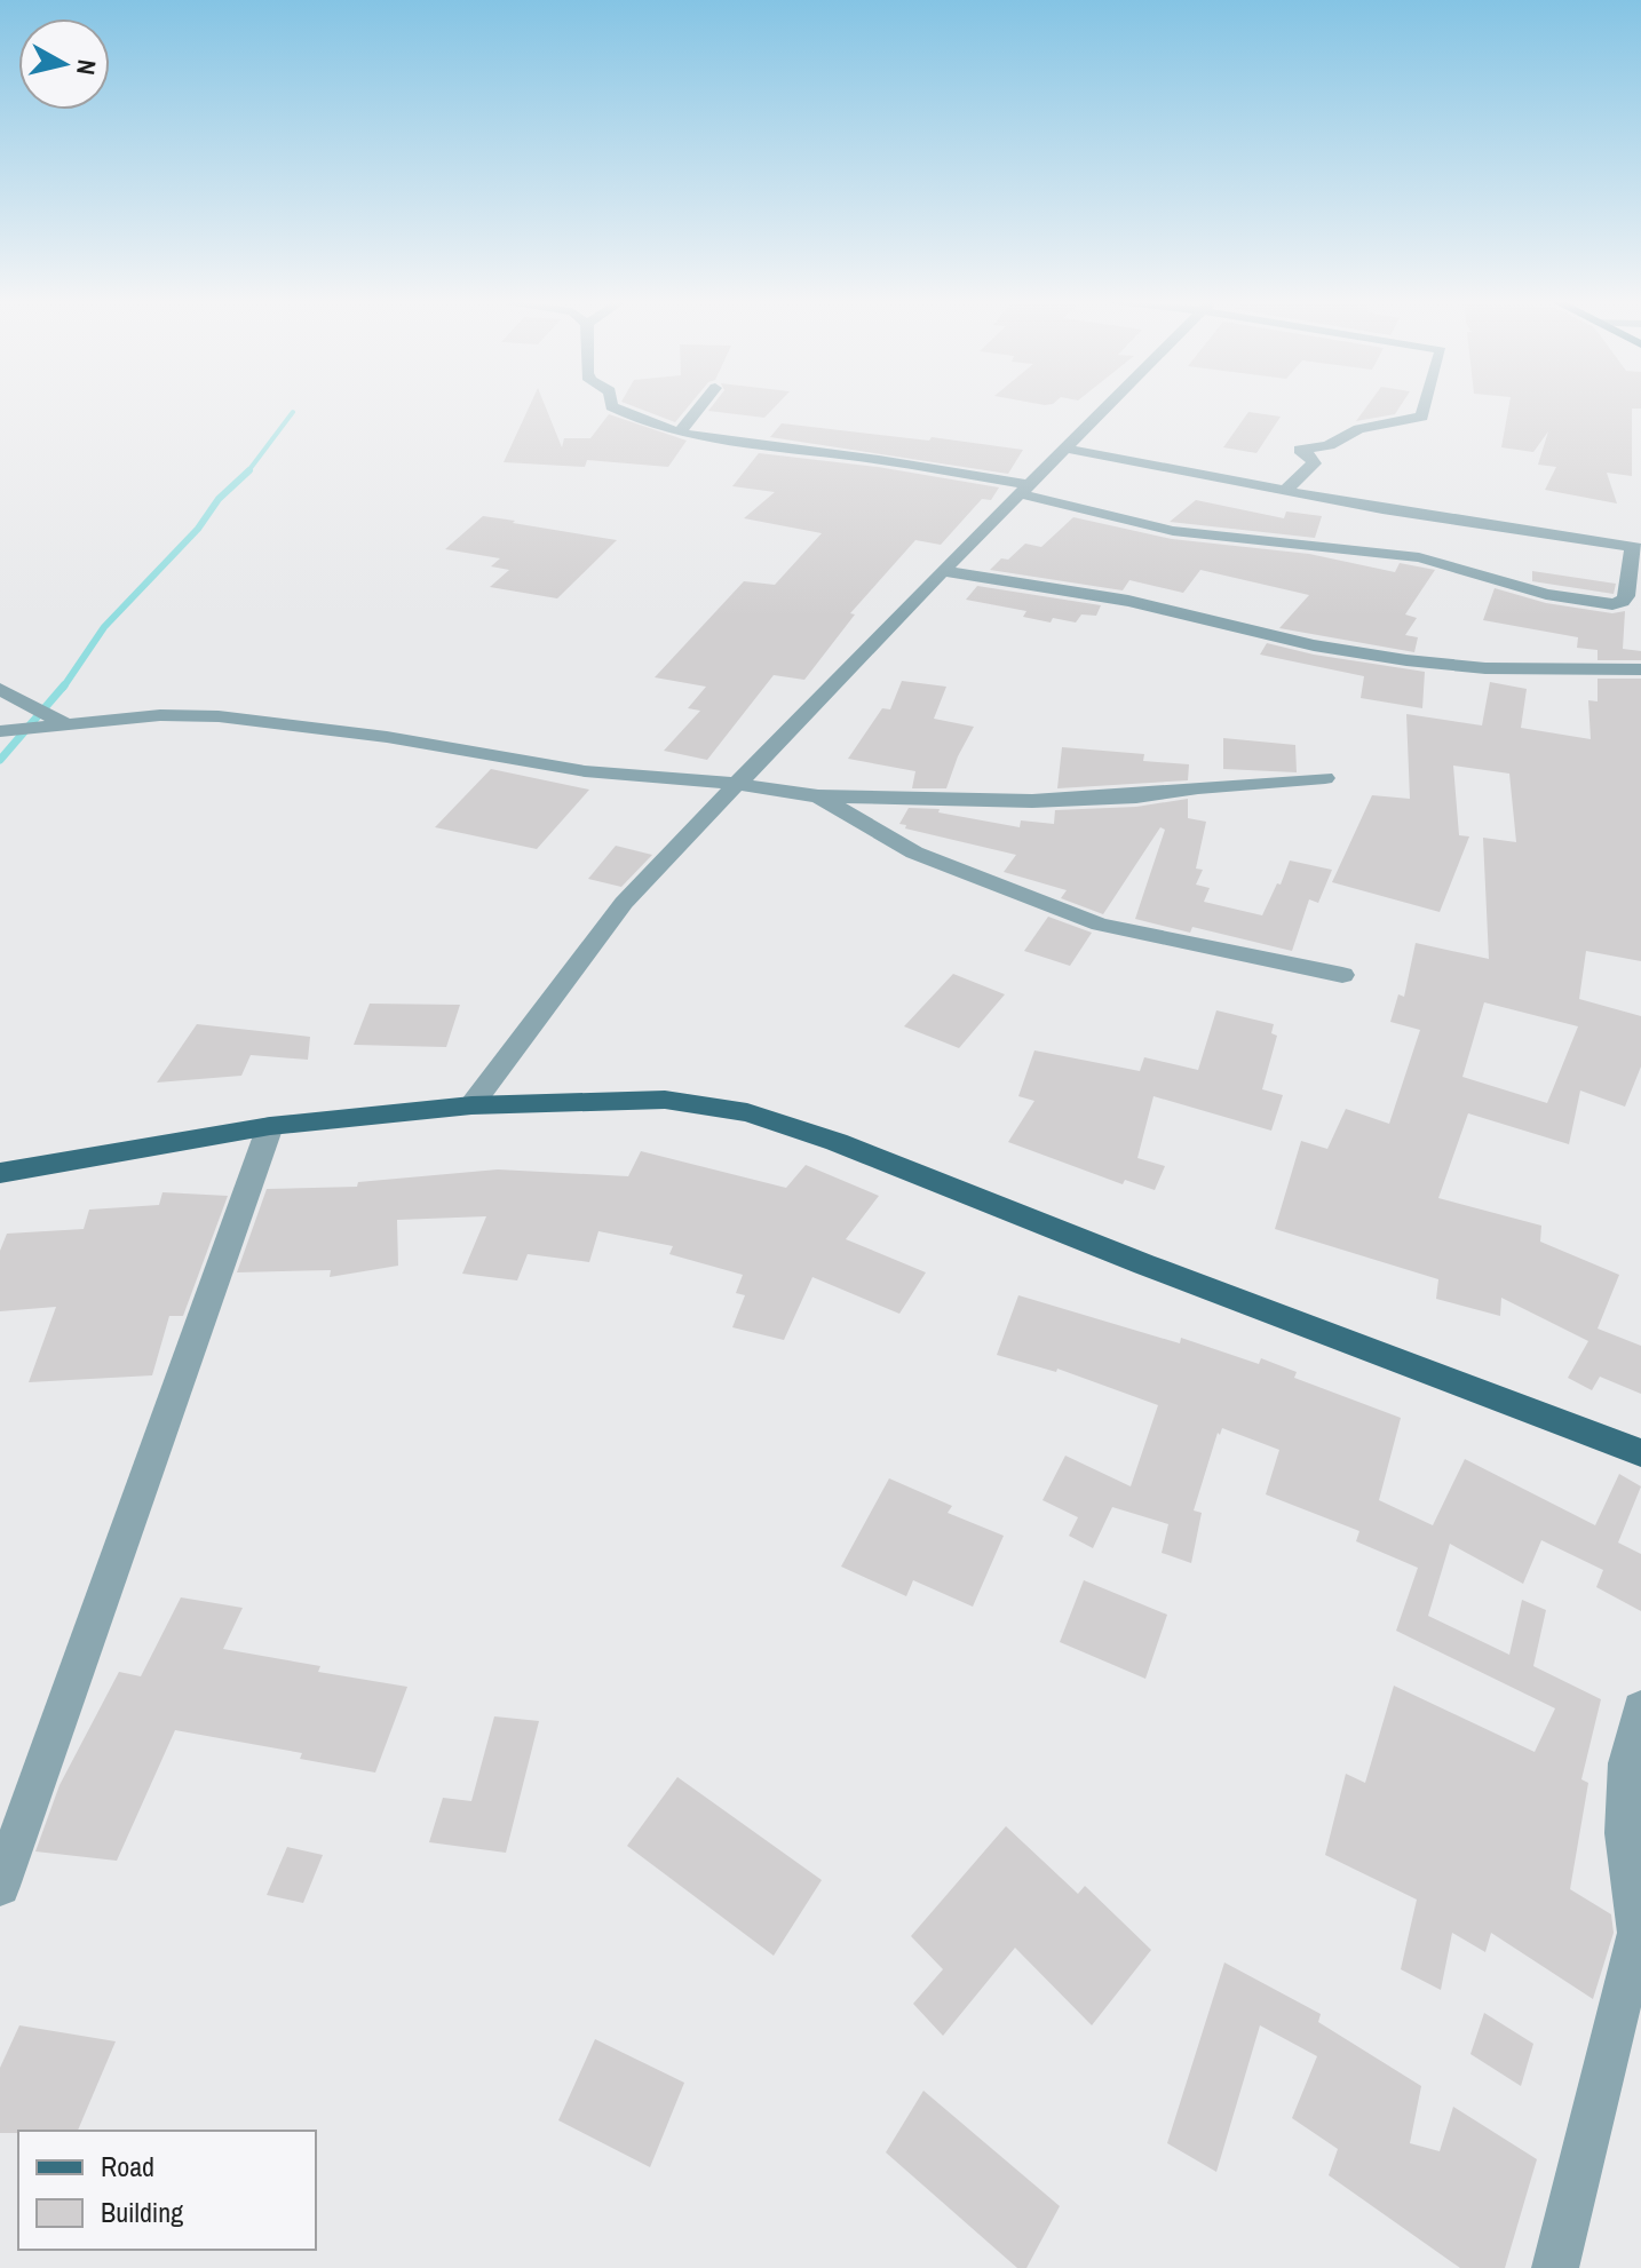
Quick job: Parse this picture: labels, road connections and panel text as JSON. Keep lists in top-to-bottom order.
{
  "legend": ["Road", "Building"],
  "north": "right"
}
